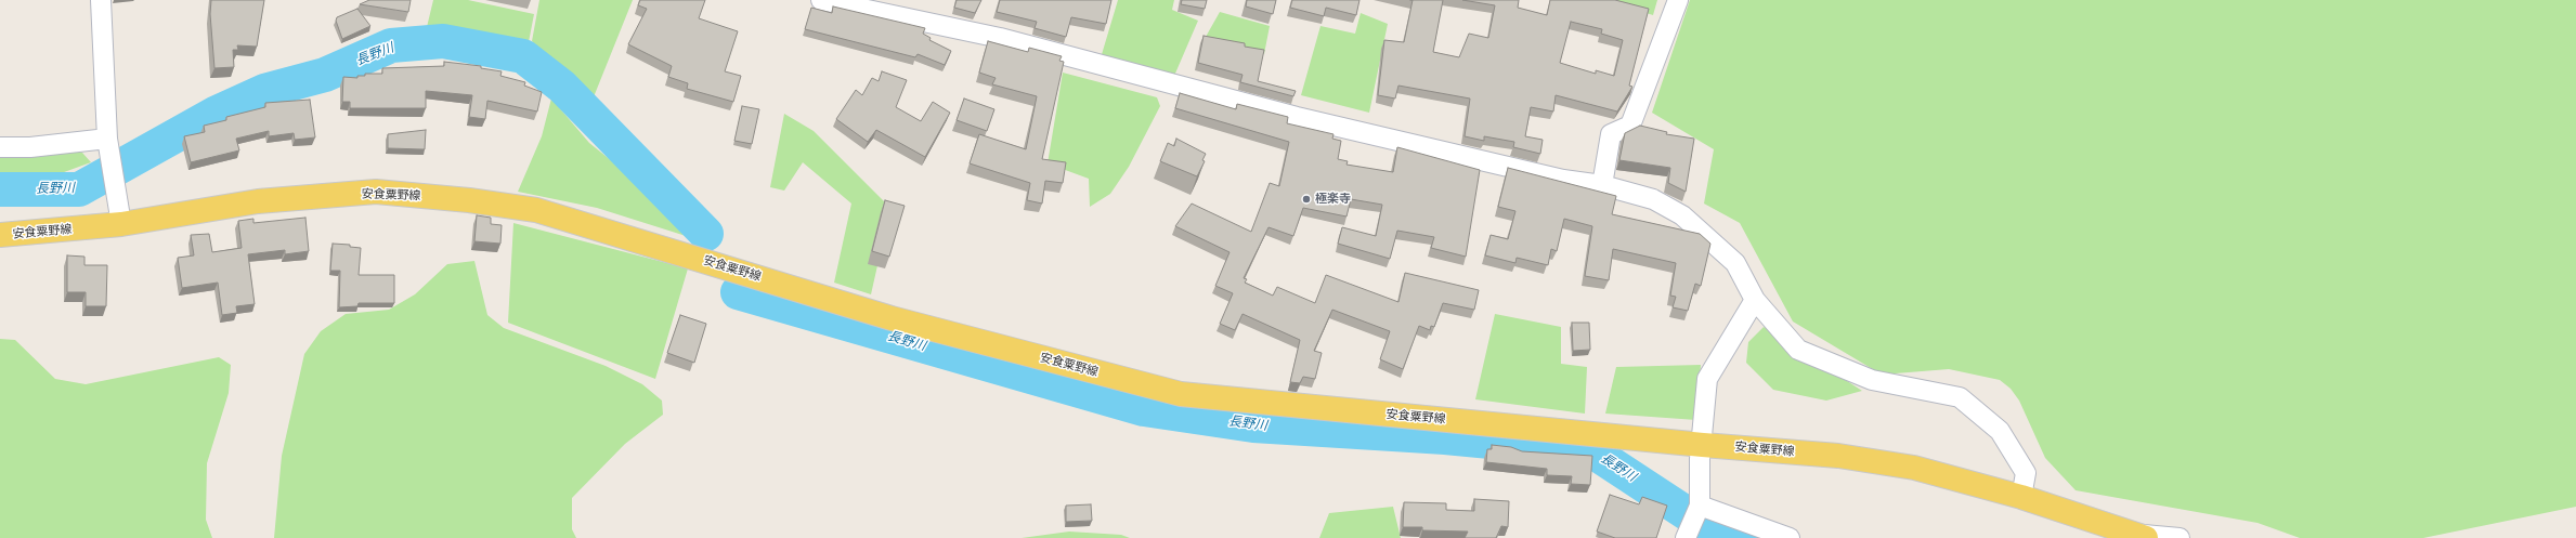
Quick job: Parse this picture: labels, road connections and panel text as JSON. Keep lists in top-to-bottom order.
{
  "streets": {
    "main road": ["安食粟野線"]
  },
  "water": ["長野川"],
  "places": ["極楽寺"]
}
